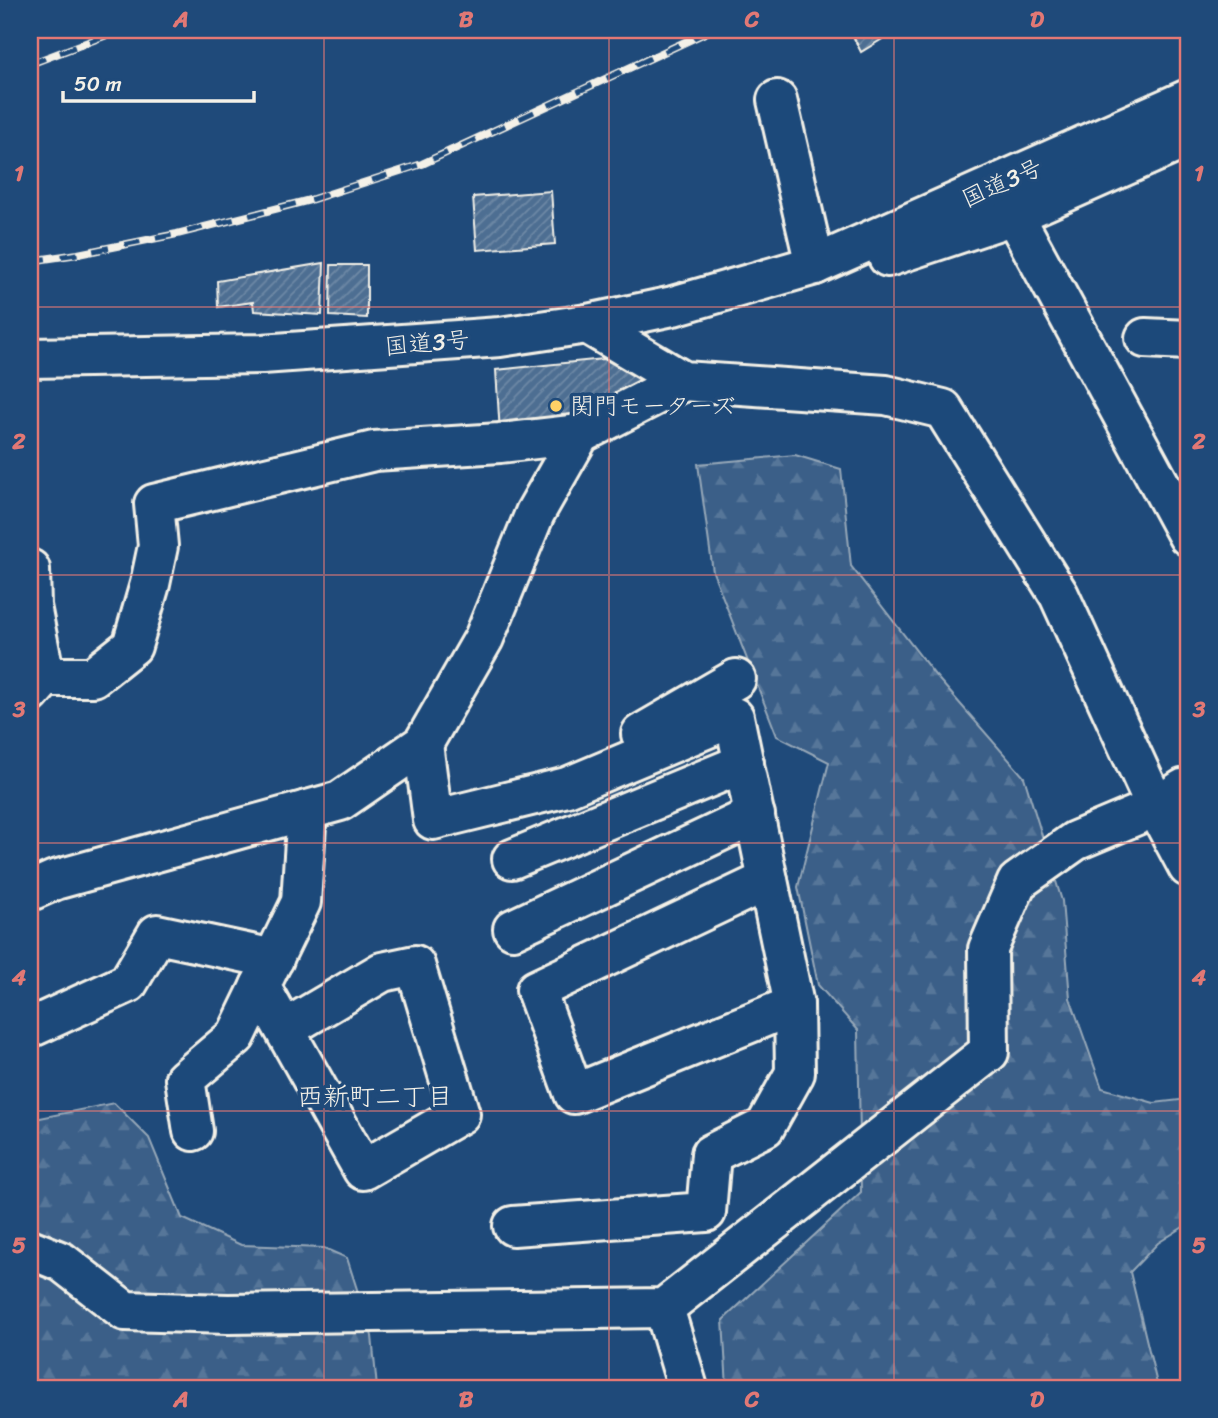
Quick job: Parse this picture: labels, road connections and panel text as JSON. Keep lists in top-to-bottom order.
{
  "streets": {
    "main road": ["国道3号"]
  },
  "districts": ["西新町二丁目"],
  "places": ["関門モーターズ"],
  "scale_bar": "50 m",
  "grid": {
    "columns": [
      "A",
      "B",
      "C",
      "D"
    ],
    "rows": [
      "1",
      "2",
      "3",
      "4",
      "5"
    ]
  }
}
